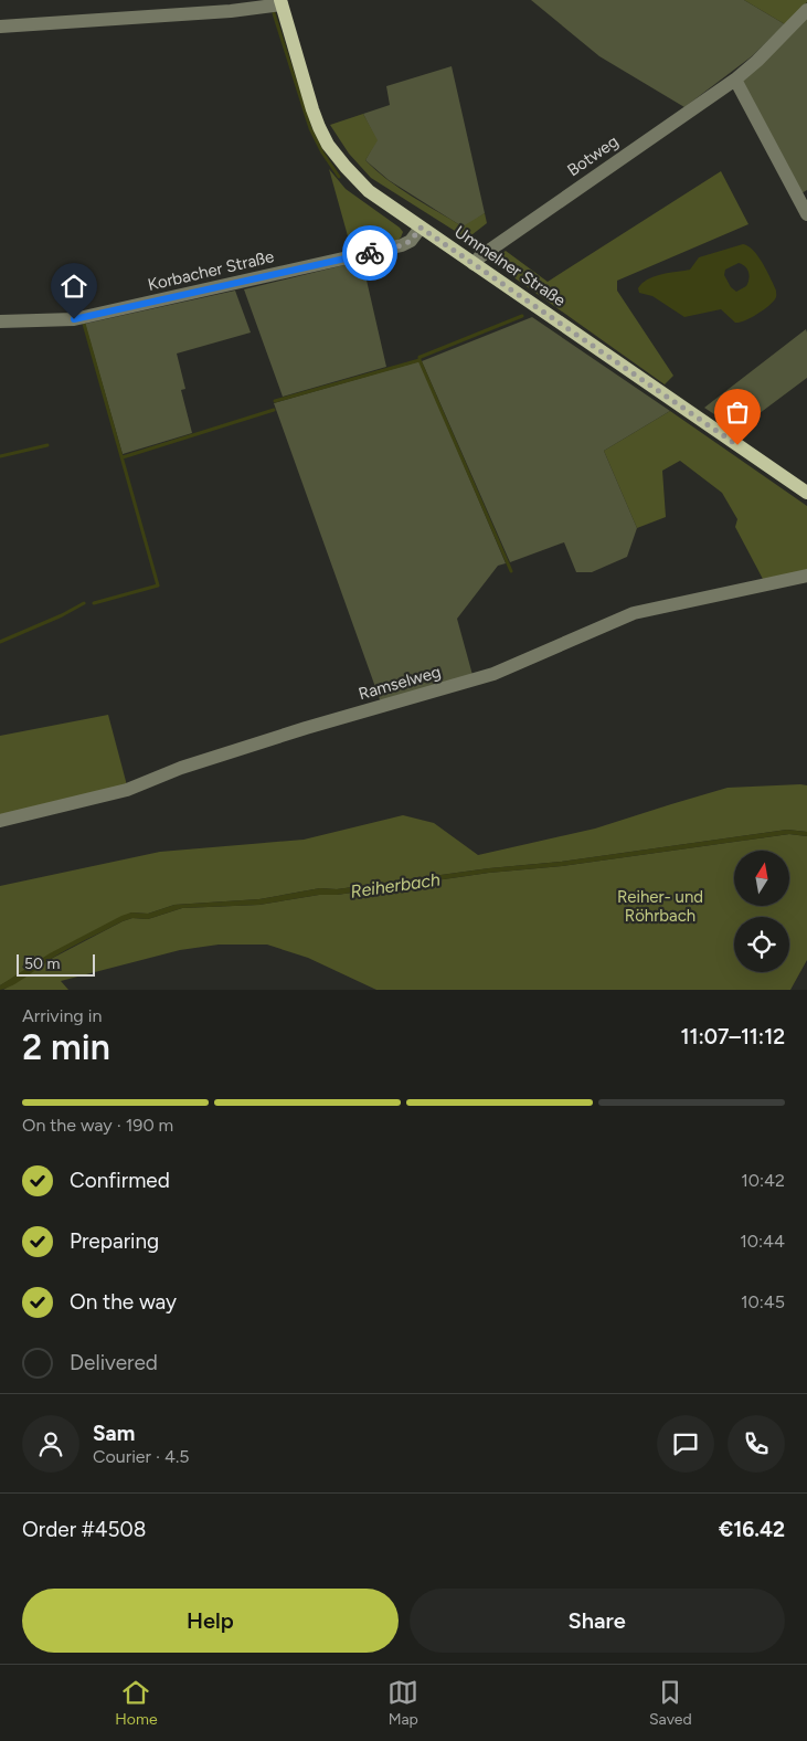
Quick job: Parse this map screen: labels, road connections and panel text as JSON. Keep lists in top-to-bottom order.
{
  "streets": {
    "main road": ["Ummelner Straße"],
    "street": ["Botweg", "Korbacher Straße", "Ramselweg"]
  },
  "crossings": [
    ["Botweg", "Ummelner Straße"],
    ["Ummelner Straße", "Korbacher Straße"]
  ],
  "water": ["Reiherbach"],
  "parks": ["Reiher- und Röhrbach"],
  "scale_bar": "50 m",
  "north": "top",
  "page": {
    "scale": "50 m",
    "heading": ["2 min", "Arriving in", "11:07–11:12"],
    "panel": [
      "Sam",
      "Courier · 4.5",
      "Order #4508",
      "€16.42"
    ],
    "bar": "On the way · 190 m",
    "list": [
      ["Confirmed", "10:42"],
      ["Preparing", "10:44"],
      ["On the way", "10:45"],
      "Delivered"
    ],
    "buttons": ["Help", "Share"],
    "tabs": ["Home", "Map", "Saved"]
  }
}
